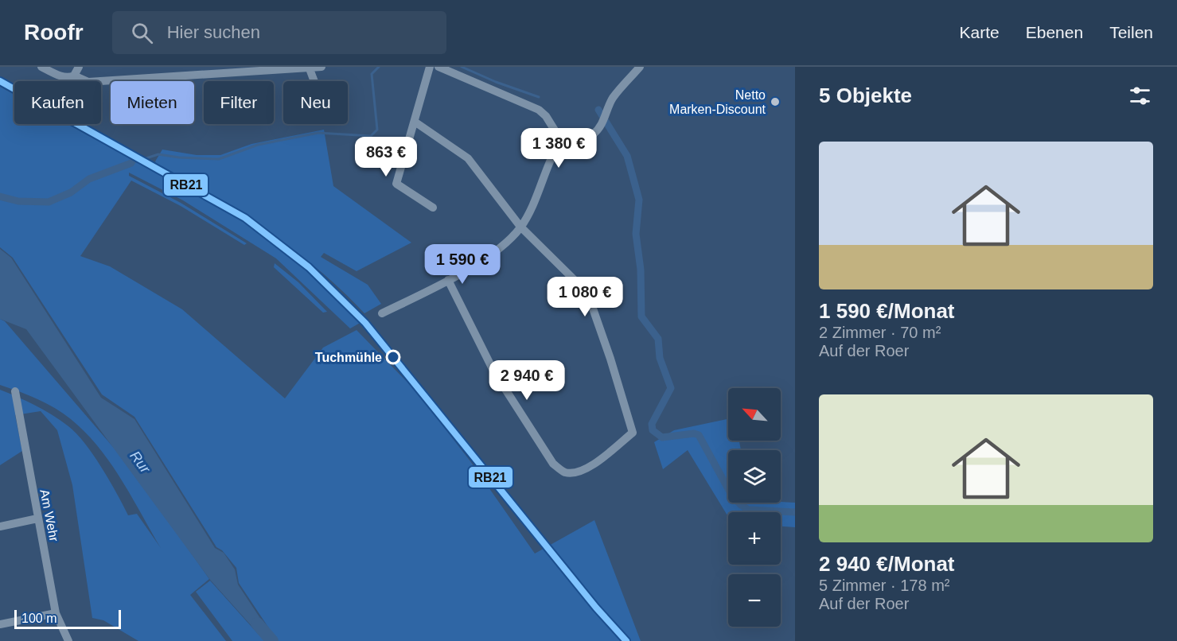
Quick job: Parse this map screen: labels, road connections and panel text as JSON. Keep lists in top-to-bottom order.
{
  "streets": {
    "street": ["Am Wehr"]
  },
  "water": ["Rur"],
  "places": ["Netto Marken-Discount", "Tuchmühle"],
  "lines": ["transit line RB21"],
  "scale_bar": "100 m",
  "north": "top left",
  "page": {
    "header": "Roofr",
    "search": "Hier suchen",
    "nav": ["Karte", "Ebenen", "Teilen"],
    "heading": "5 Objekte",
    "chip": [
      "Kaufen",
      "Mieten",
      "Filter",
      "Neu"
    ],
    "list": [
      {
        "name": "1 590 €/Monat",
        "note": "2 Zimmer · 70 m² · Auf der Roer"
      },
      {
        "name": "2 940 €/Monat",
        "note": "5 Zimmer · 178 m² · Auf der Roer"
      }
    ],
    "price": [
      "1 380 €",
      "863 €",
      "1 590 €",
      "1 080 €",
      "2 940 €"
    ],
    "map_buttons": ["+", "−"],
    "scale": "100 m"
  }
}
